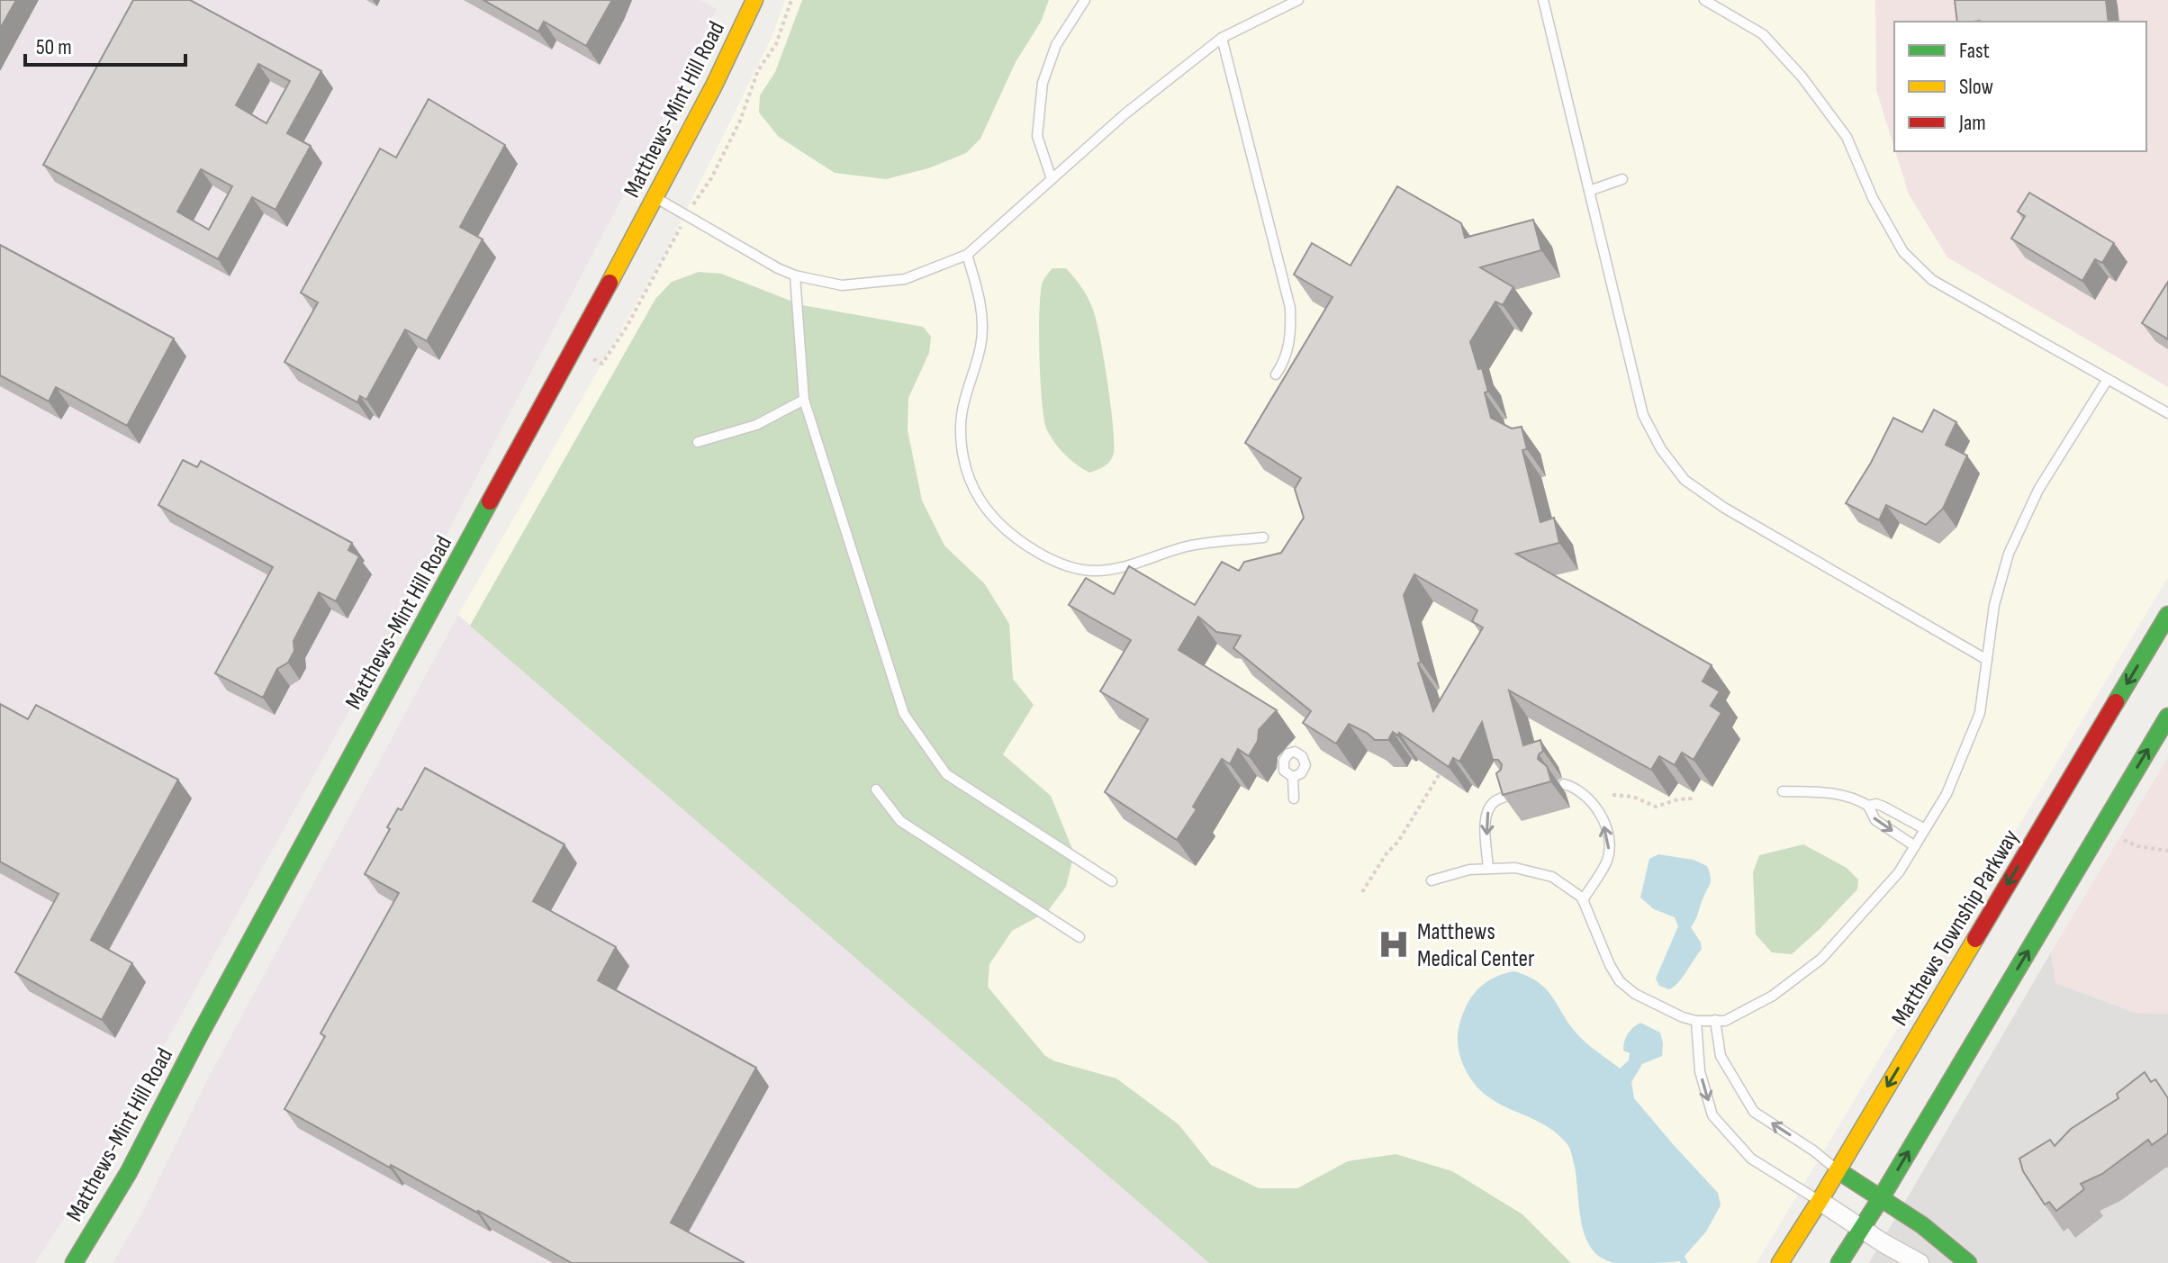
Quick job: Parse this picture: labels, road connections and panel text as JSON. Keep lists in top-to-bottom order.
{
  "streets": {
    "main road": ["Matthews-Mint Hill Road", "Matthews Township Parkway"]
  },
  "places": {
    "hospital": ["Matthews Medical Center"]
  },
  "legend": ["Fast", "Slow", "Jam"],
  "scale_bar": "50 m"
}
